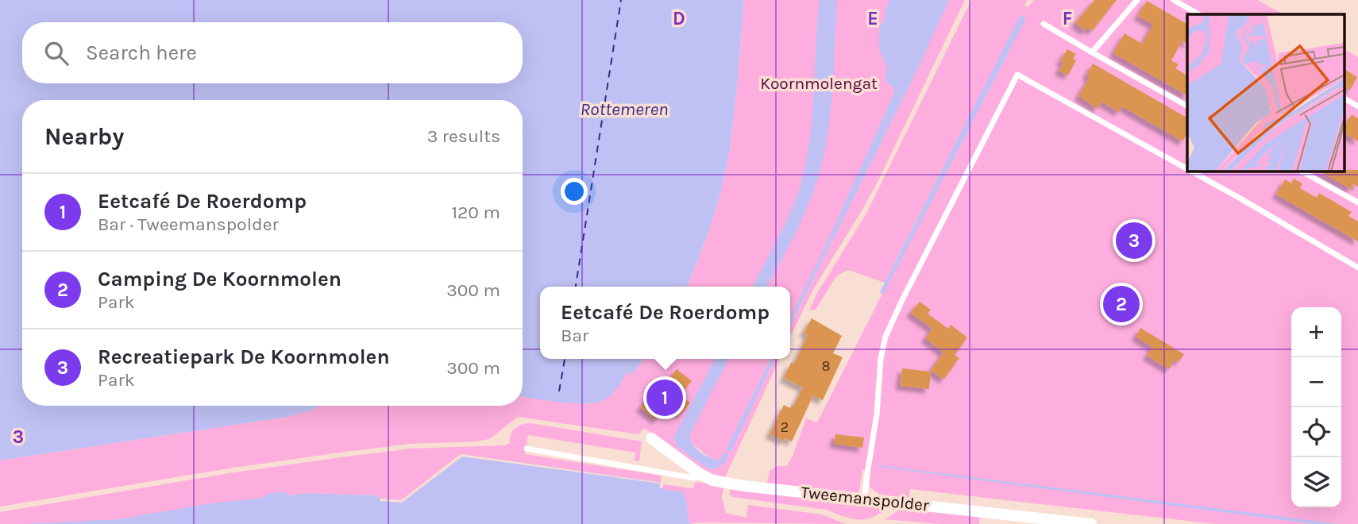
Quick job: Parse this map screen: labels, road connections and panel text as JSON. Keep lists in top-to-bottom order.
{
  "streets": {
    "street": ["Tweemanspolder"]
  },
  "water": ["Rottemeren"],
  "parks": ["Koornmolengat"],
  "house_numbers": ["8", "2"],
  "page": {
    "search": "Search here",
    "heading": ["Nearby", "3 results"],
    "list": [
      {
        "mark": "1",
        "name": "Eetcafé De Roerdomp",
        "note": "Bar · Tweemanspolder",
        "value": "120 m"
      },
      {
        "mark": "2",
        "name": "Camping De Koornmolen",
        "note": "Park",
        "value": "300 m"
      },
      {
        "mark": "3",
        "name": "Recreatiepark De Koornmolen",
        "note": "Park",
        "value": "300 m"
      }
    ],
    "pins": ["3", "2", "1"],
    "popup": ["Eetcafé De Roerdomp", "Bar"],
    "map_buttons": ["+", "−"]
  },
  "grid": {
    "columns": ["D", "E", "F"],
    "rows": ["3"]
  }
}
